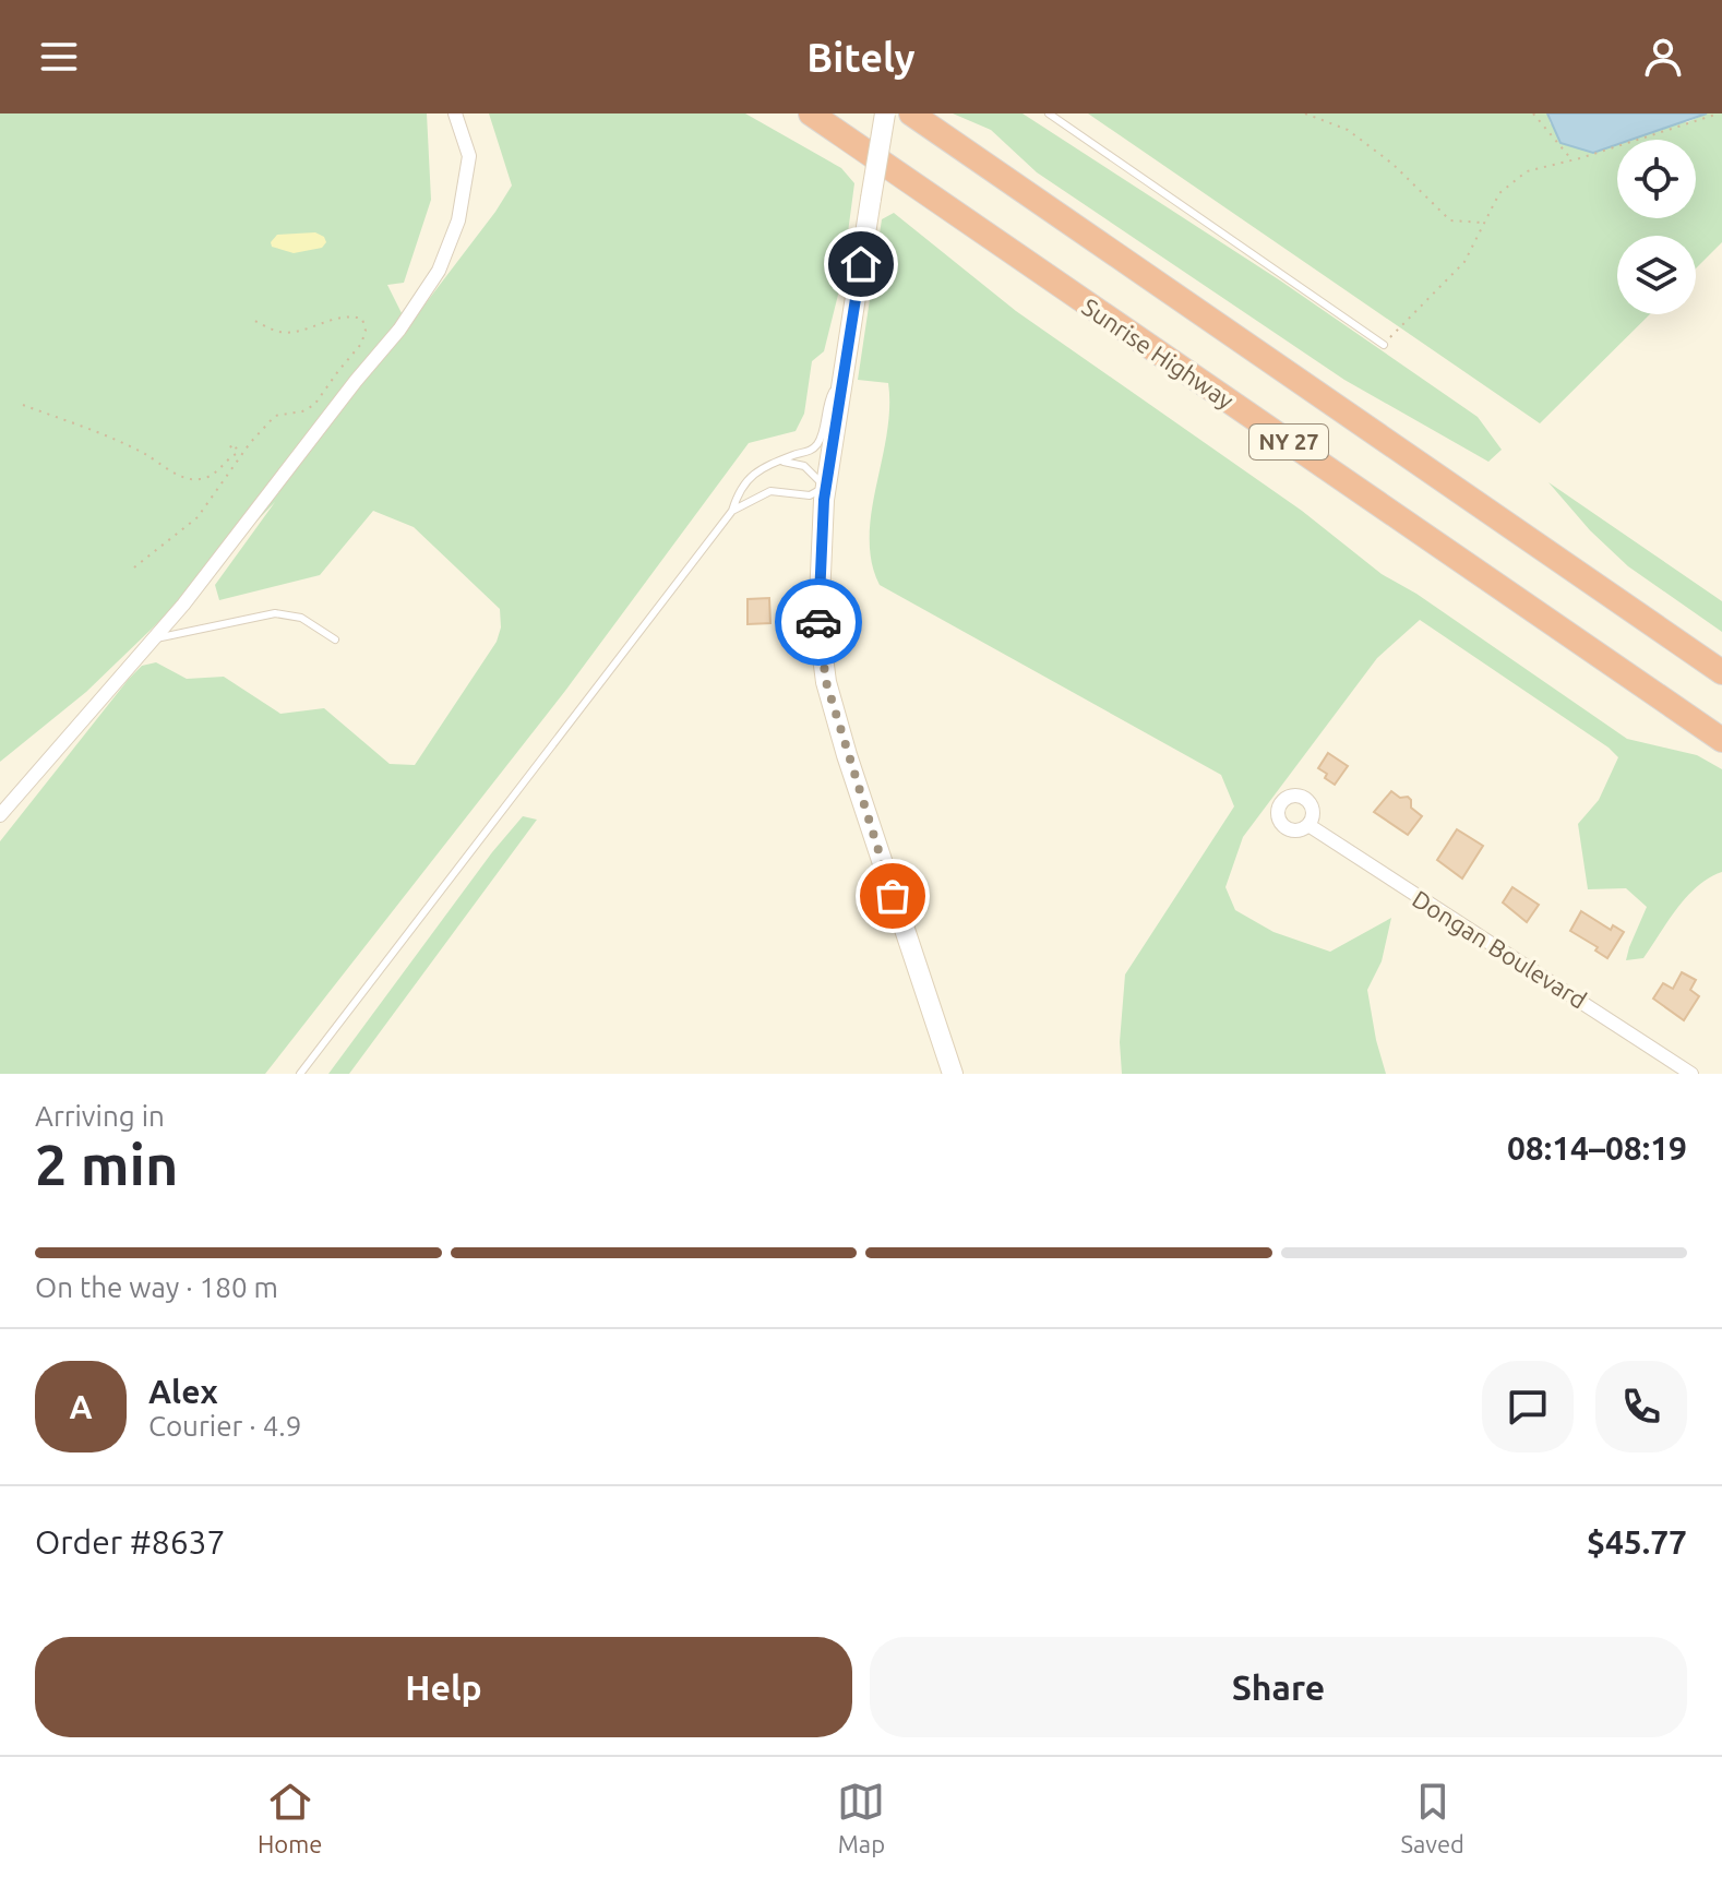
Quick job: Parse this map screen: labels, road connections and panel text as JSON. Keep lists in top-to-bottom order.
{
  "streets": {
    "highway": ["Sunrise Highway", "NY 27"],
    "street": ["Dongan Boulevard"]
  },
  "page": {
    "header": "Bitely",
    "heading": ["2 min", "Arriving in", "08:14–08:19"],
    "panel": [
      "Alex",
      "Courier · 4.9",
      "Order #8637",
      "$45.77"
    ],
    "bar": "On the way · 180 m",
    "round": "A",
    "buttons": ["Help", "Share"],
    "tabs": ["Home", "Map", "Saved"]
  }
}
